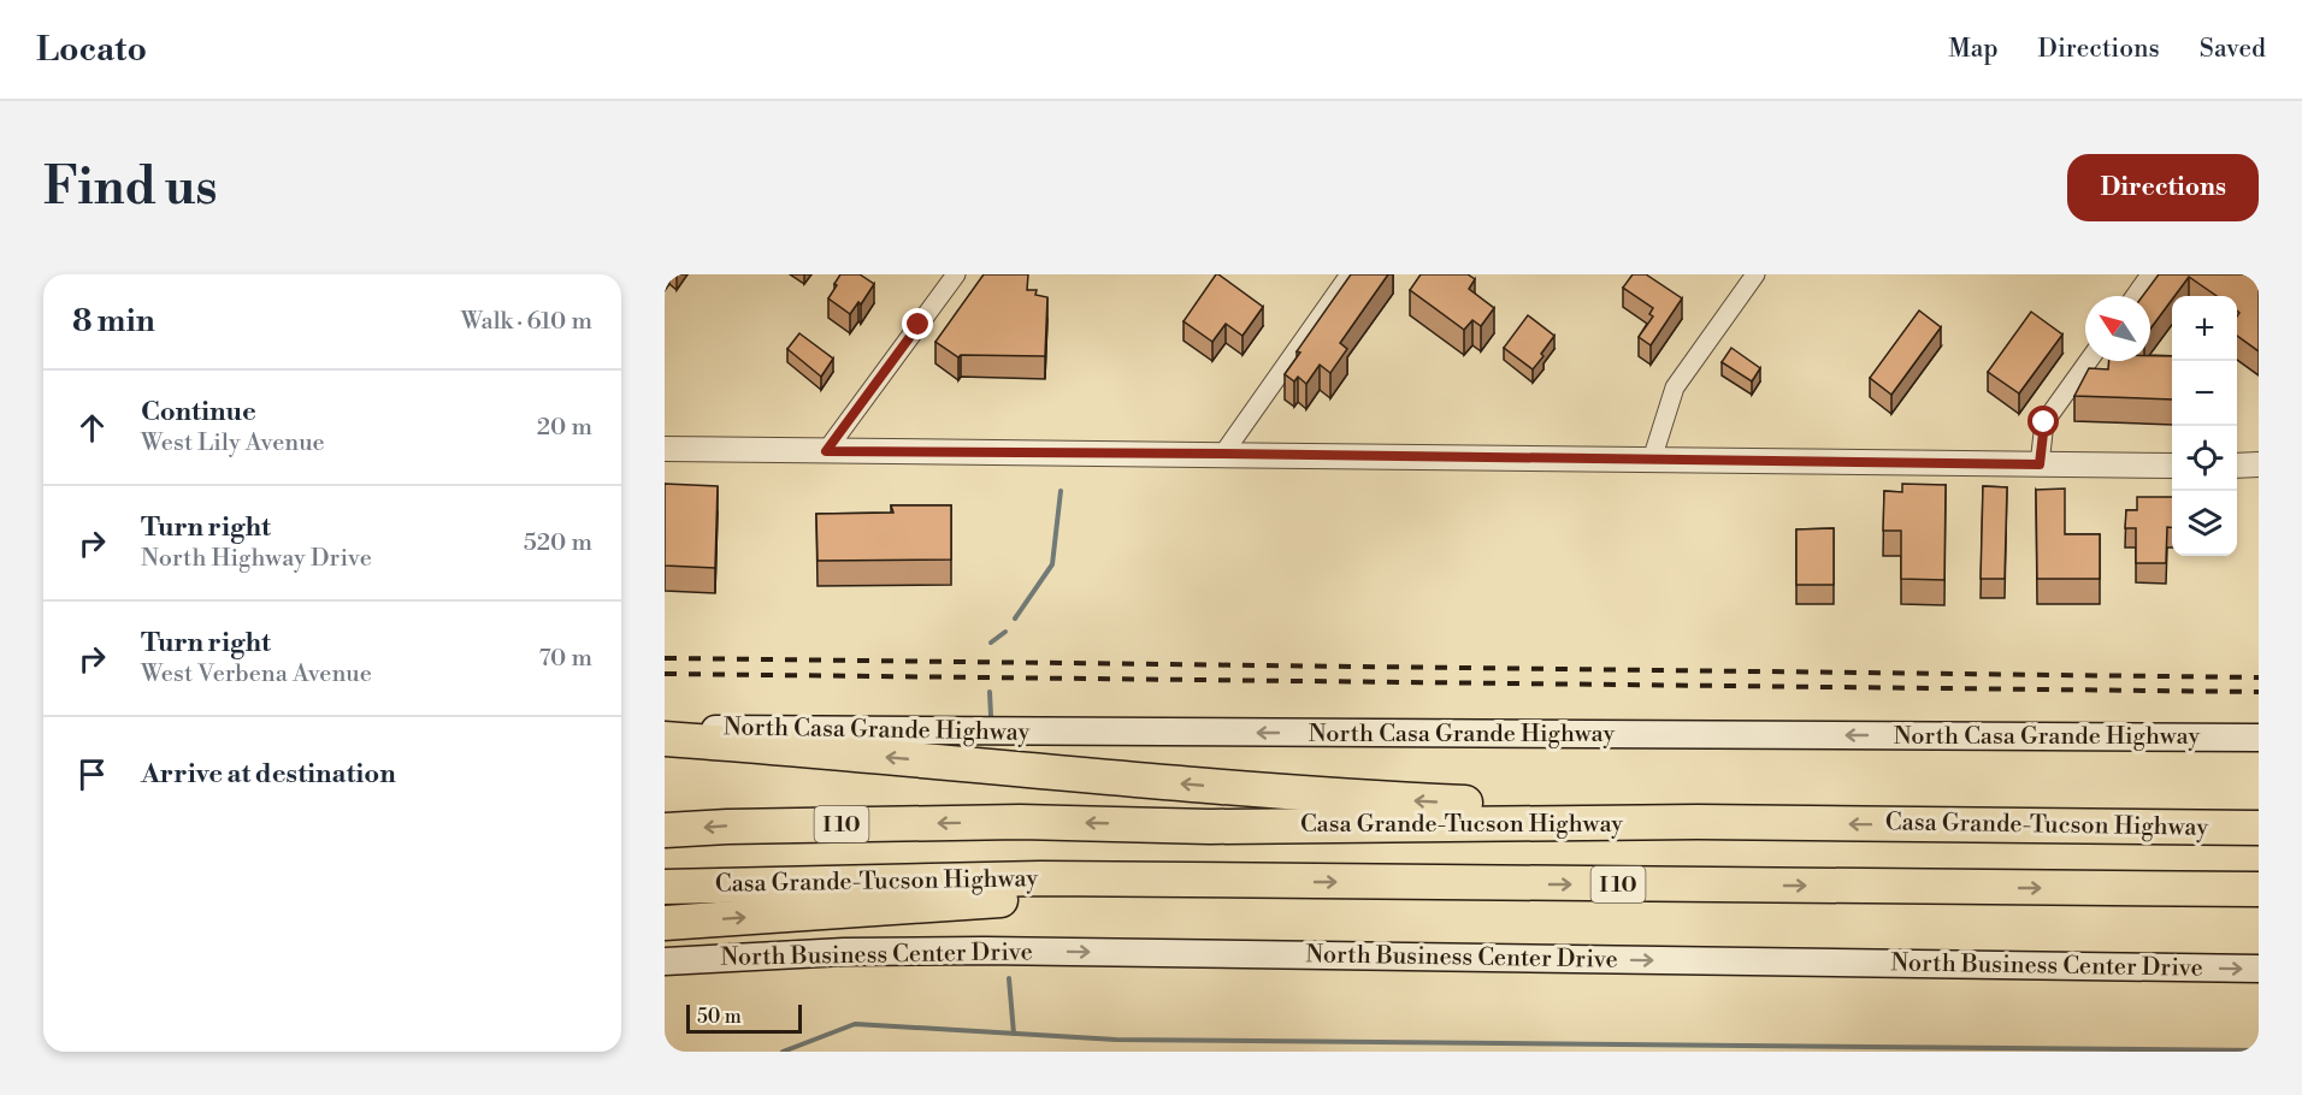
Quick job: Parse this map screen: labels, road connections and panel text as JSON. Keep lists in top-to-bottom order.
{
  "streets": {
    "highway": ["I 10", "Casa Grande-Tucson Highway"],
    "main road": ["North Casa Grande Highway", "North Business Center Drive"]
  },
  "one_way": ["North Casa Grande Highway", "North Business Center Drive"],
  "scale_bar": "50 m",
  "north": "top left",
  "page": {
    "header": "Locato",
    "nav": ["Map", "Directions", "Saved"],
    "buttons": "Directions",
    "title": "Find us",
    "heading": ["8 min", "Walk · 610 m"],
    "map_buttons": ["+", "−"],
    "list": [
      ["Continue", "West Lily Avenue", "20 m"],
      ["Turn right", "North Highway Drive", "520 m"],
      ["Turn right", "West Verbena Avenue", "70 m"],
      "Arrive at destination"
    ],
    "scale": "50 m"
  }
}
